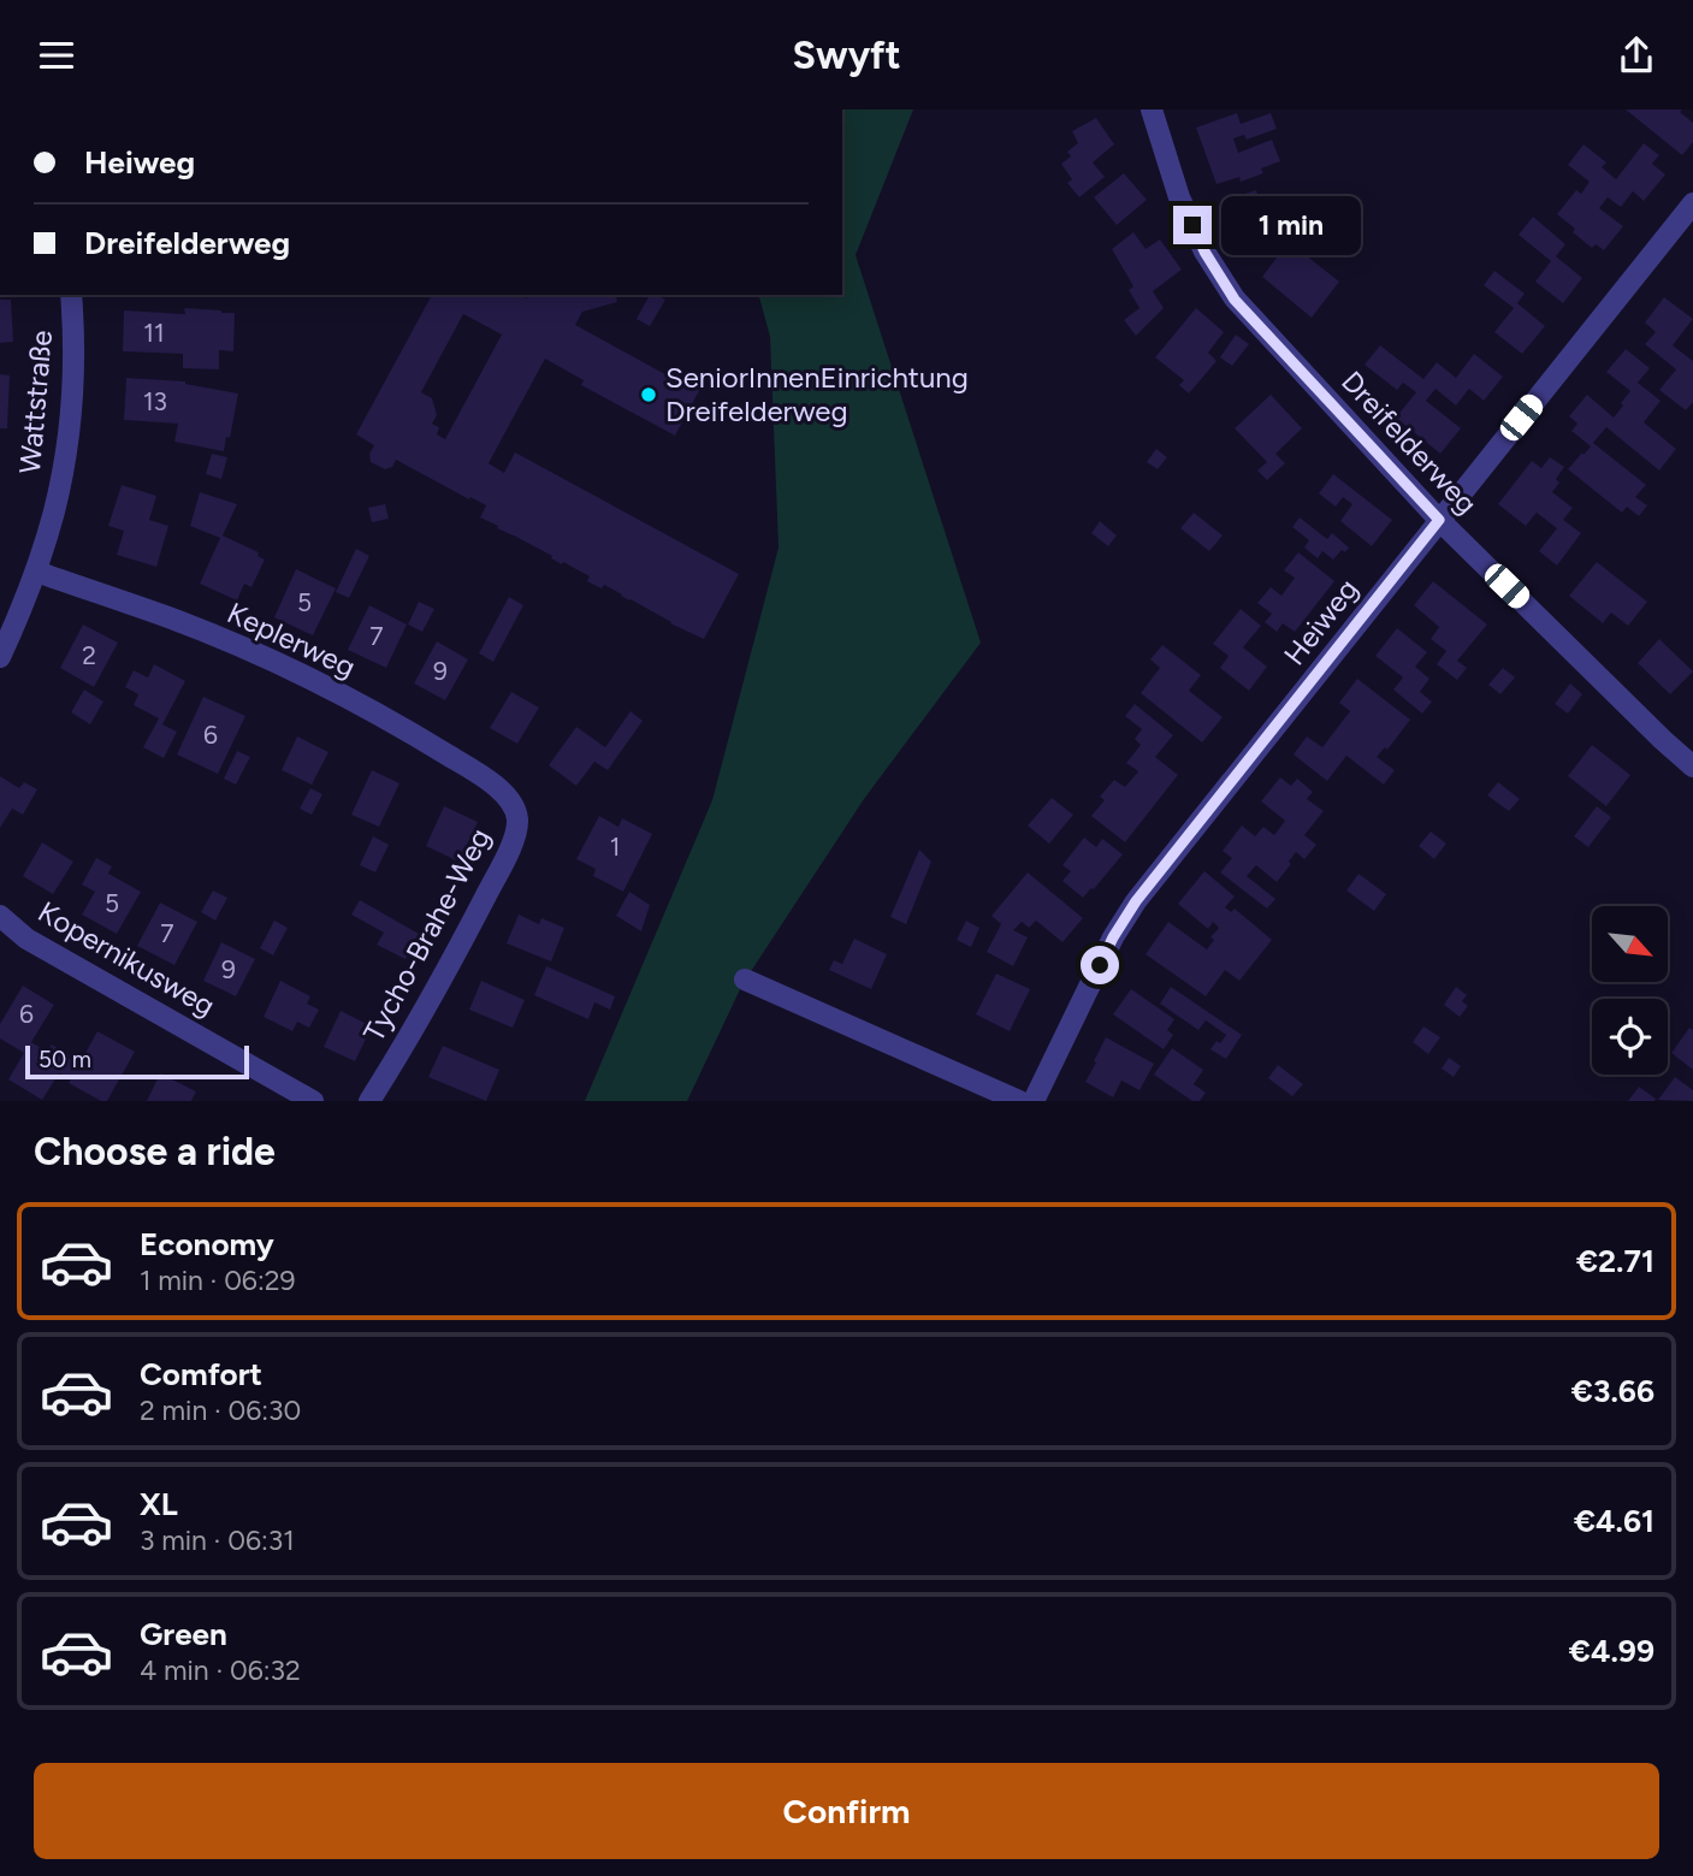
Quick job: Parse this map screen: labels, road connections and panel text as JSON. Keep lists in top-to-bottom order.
{
  "streets": {
    "street": [
      "Wattstraße",
      "Dreifelderweg",
      "Heiweg",
      "Keplerweg",
      "Tycho-Brahe-Weg",
      "Kopernikusweg"
    ]
  },
  "crossings": [
    ["Wattstraße", "Keplerweg"],
    ["Dreifelderweg", "Heiweg"],
    ["Keplerweg", "Tycho-Brahe-Weg"]
  ],
  "places": ["SeniorInnenEinrichtung Dreifelderweg"],
  "house_numbers": [
    "11",
    "13",
    "5",
    "7",
    "2",
    "9",
    "6",
    "1",
    "5",
    "7",
    "9",
    "6"
  ],
  "scale_bar": "50 m",
  "north": "bottom right",
  "page": {
    "header": "Swyft",
    "banner": ["Heiweg", "Dreifelderweg"],
    "bubble": "1 min",
    "scale": "50 m",
    "heading": "Choose a ride",
    "list": [
      {
        "name": "Economy",
        "note": "1 min · 06:29",
        "value": "€2.71"
      },
      {
        "name": "Comfort",
        "note": "2 min · 06:30",
        "value": "€3.66"
      },
      {
        "name": "XL",
        "note": "3 min · 06:31",
        "value": "€4.61"
      },
      {
        "name": "Green",
        "note": "4 min · 06:32",
        "value": "€4.99"
      }
    ],
    "buttons": "Confirm"
  }
}
